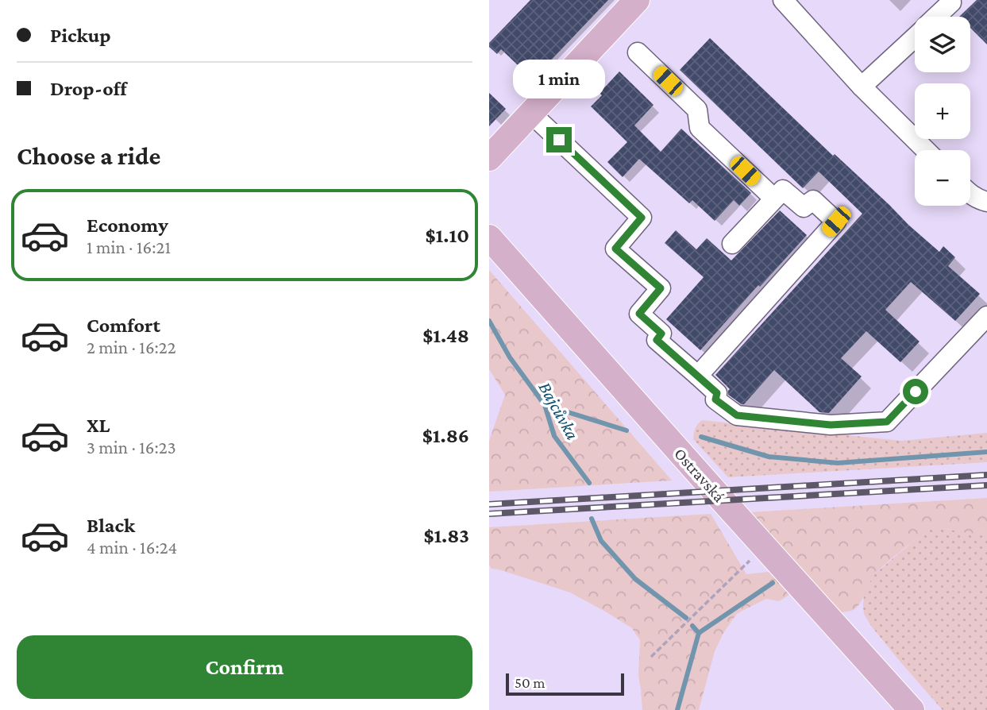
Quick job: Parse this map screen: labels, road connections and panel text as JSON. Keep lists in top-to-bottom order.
{
  "streets": {
    "main road": ["Ostravská"]
  },
  "water": ["Bajcůvka"],
  "scale_bar": "50 m",
  "page": {
    "banner": ["Pickup", "Drop-off"],
    "map_buttons": ["+", "−"],
    "bubble": "1 min",
    "heading": "Choose a ride",
    "list": [
      {
        "name": "Economy",
        "note": "1 min · 16:21",
        "value": "$1.10"
      },
      {
        "name": "Comfort",
        "note": "2 min · 16:22",
        "value": "$1.48"
      },
      {
        "name": "XL",
        "note": "3 min · 16:23",
        "value": "$1.86"
      },
      {
        "name": "Black",
        "note": "4 min · 16:24",
        "value": "$1.83"
      }
    ],
    "buttons": "Confirm",
    "scale": "50 m"
  }
}
